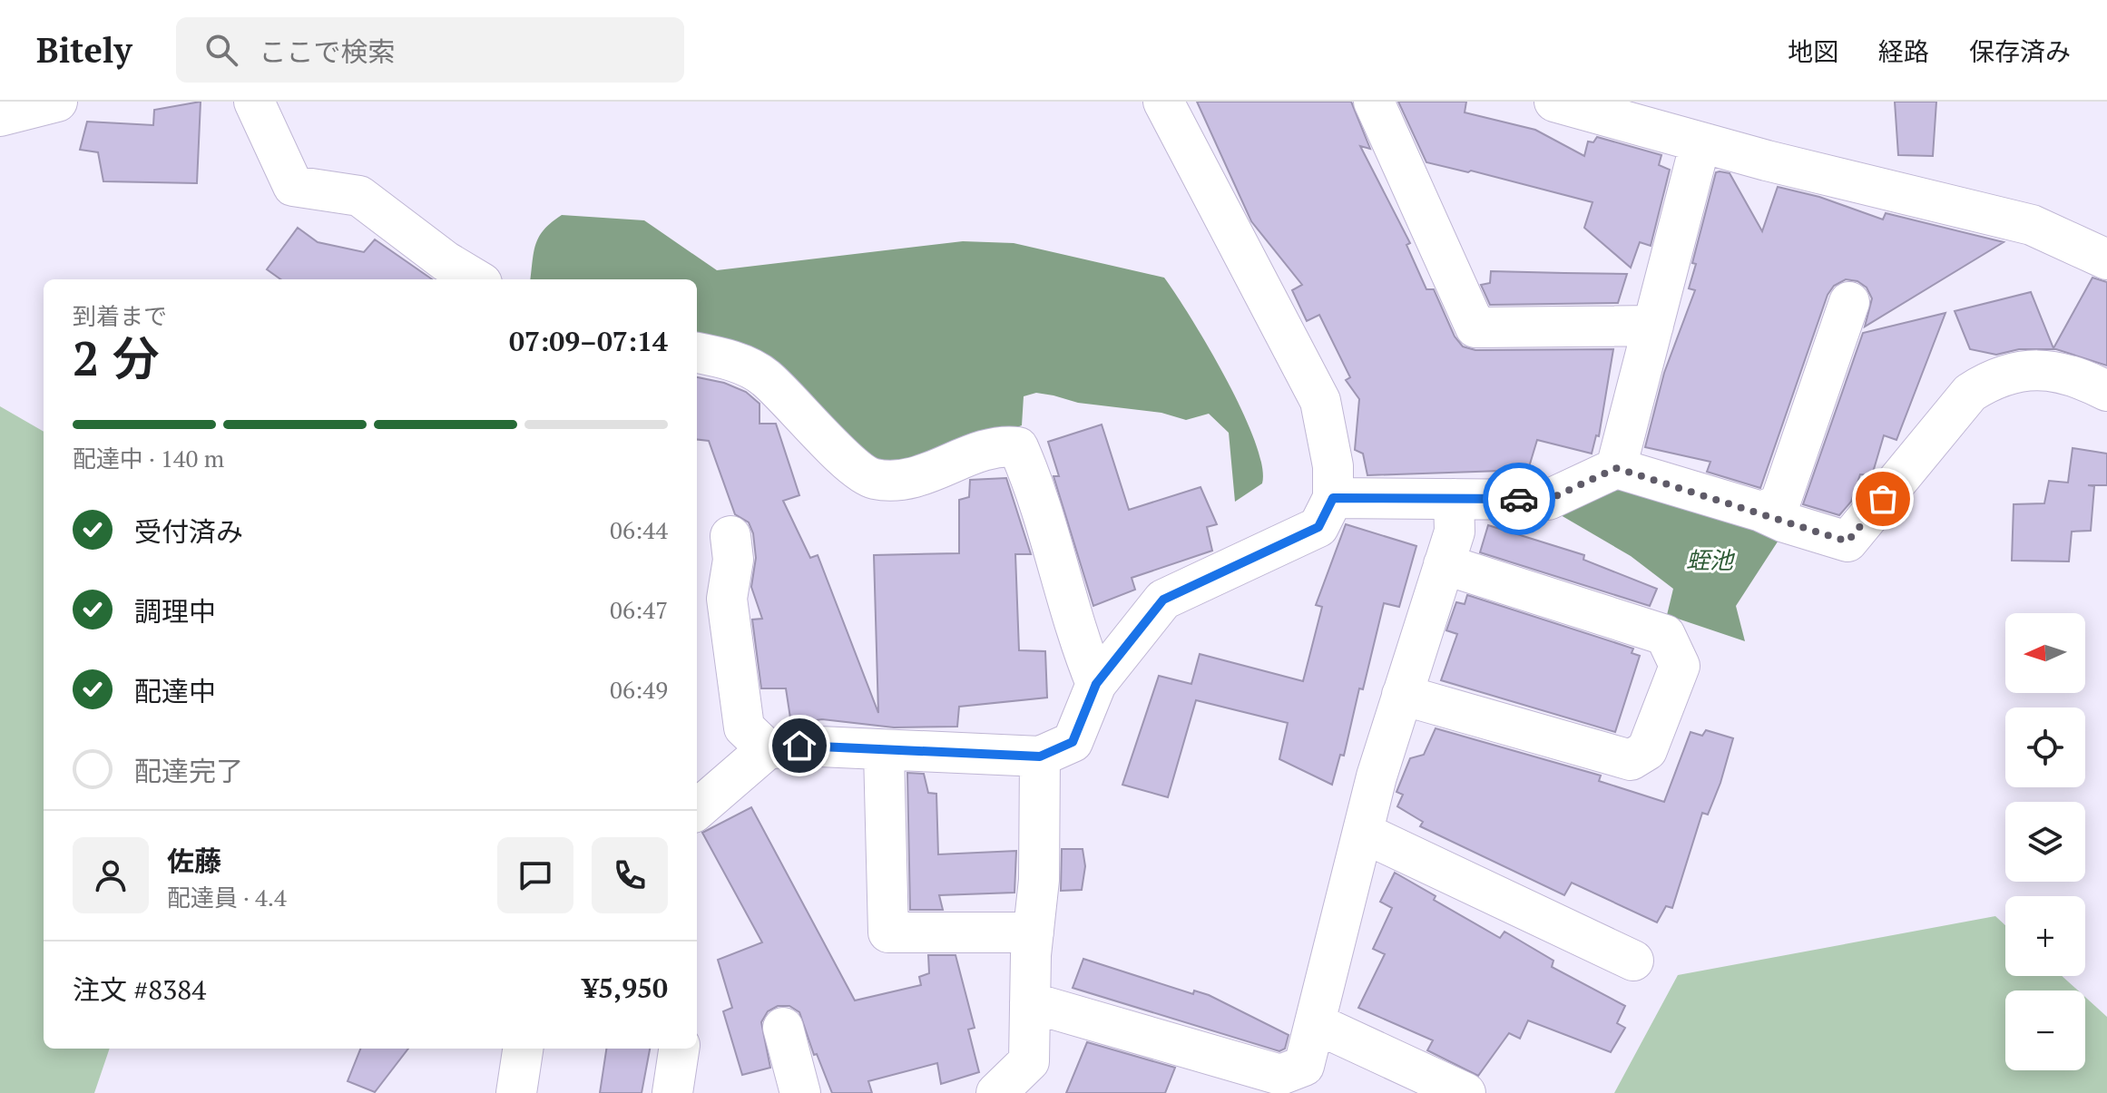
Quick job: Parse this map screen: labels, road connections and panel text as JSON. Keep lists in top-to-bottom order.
{
  "water": ["蛭池"],
  "north": "left",
  "page": {
    "header": "Bitely",
    "search": "ここで検索",
    "nav": ["地図", "経路", "保存済み"],
    "heading": ["2 分", "到着まで", "07:09–07:14"],
    "panel": [
      "佐藤",
      "配達員 · 4.4",
      "注文 #8384",
      "¥5,950"
    ],
    "bar": "配達中 · 140 m",
    "list": [
      ["受付済み", "06:44"],
      ["調理中", "06:47"],
      ["配達中", "06:49"],
      "配達完了"
    ],
    "map_buttons": ["+", "−"]
  }
}
